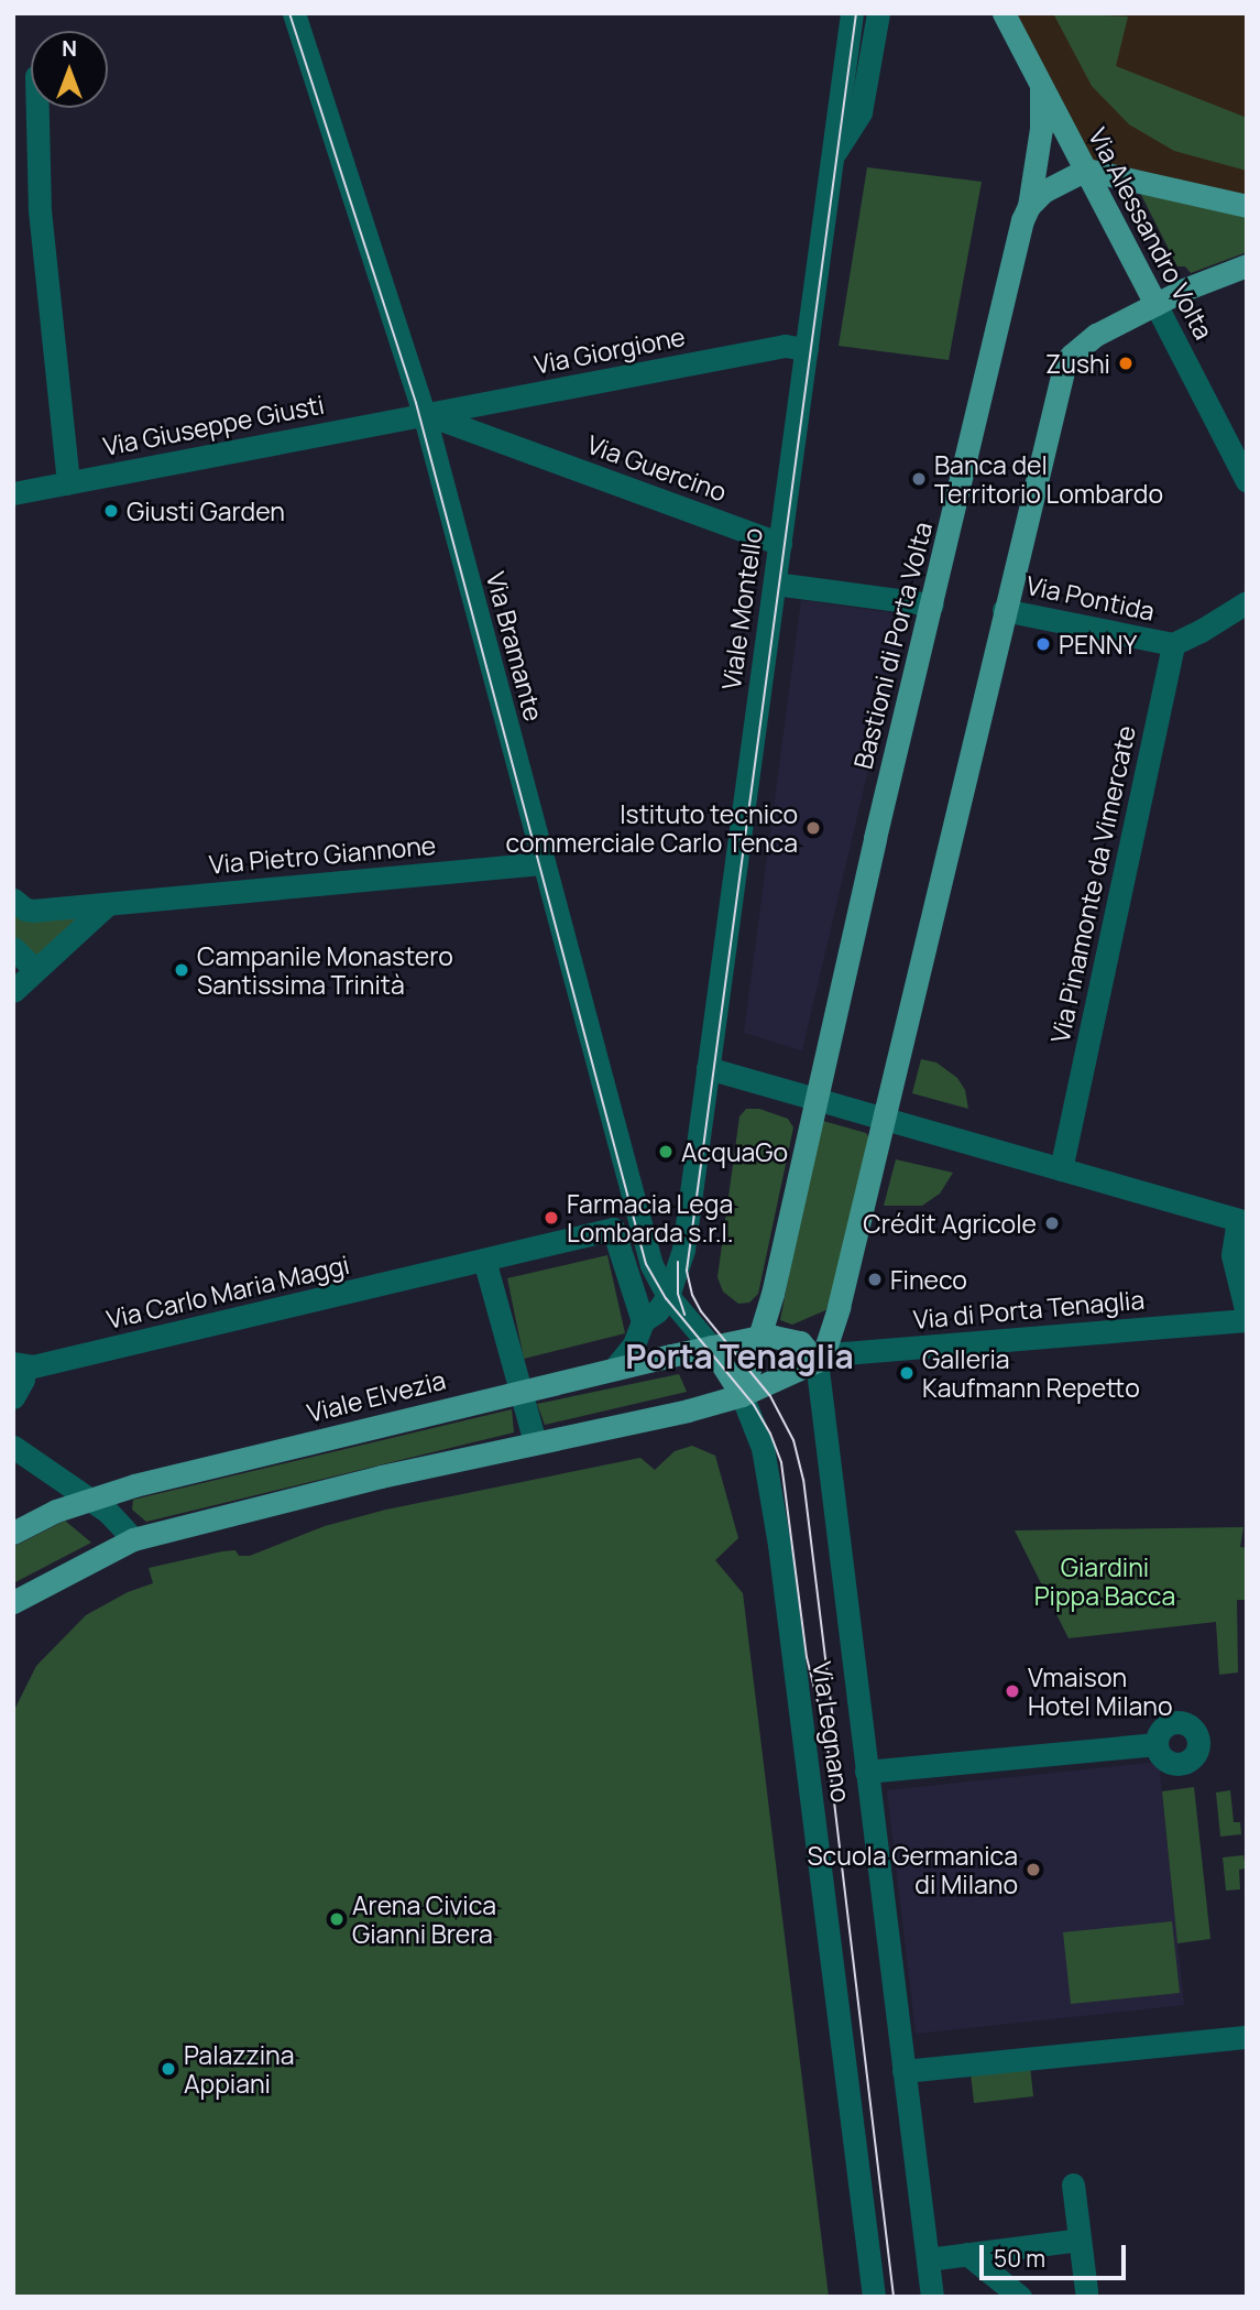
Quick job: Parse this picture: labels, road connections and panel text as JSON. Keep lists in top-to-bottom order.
{
  "streets": {
    "main road": [
      "Via Alessandro Volta",
      "Bastioni di Porta Volta",
      "Viale Elvezia",
      "Via Legnano"
    ],
    "street": [
      "Via Giorgione",
      "Via Giuseppe Giusti",
      "Via Guercino",
      "Via Pontida",
      "Viale Montello",
      "Via Bramante",
      "Via Pietro Giannone",
      "Via Pinamonte da Vimercate",
      "Via Carlo Maria Maggi",
      "Via di Porta Tenaglia"
    ]
  },
  "crossings": [
    ["Via Alessandro Volta", "Bastioni di Porta Volta"],
    ["Via Giorgione", "Via Giuseppe Giusti"],
    ["Via Giorgione", "Via Guercino"],
    ["Via Giorgione", "Viale Montello"],
    ["Via Giorgione", "Via Bramante"],
    ["Via Giuseppe Giusti", "Via Guercino"],
    ["Via Giuseppe Giusti", "Via Bramante"],
    ["Via Guercino", "Viale Montello"],
    ["Via Guercino", "Via Bramante"],
    ["Via Pontida", "Via Pinamonte da Vimercate"],
    ["Viale Montello", "Via Bramante"],
    ["Viale Montello", "Via Legnano"],
    ["Bastioni di Porta Volta", "Viale Elvezia"],
    ["Bastioni di Porta Volta", "Via Legnano"],
    ["Via Bramante", "Via Pietro Giannone"],
    ["Via Bramante", "Via Legnano"],
    ["Via di Porta Tenaglia", "Viale Elvezia"],
    ["Via di Porta Tenaglia", "Via Legnano"],
    ["Viale Elvezia", "Via Legnano"]
  ],
  "districts": ["Porta Tenaglia"],
  "parks": ["Giardini Pippa Bacca"],
  "places": [
    "Zushi",
    "Banca del Territorio Lombardo",
    "Giusti Garden",
    "PENNY",
    "Istituto tecnico commerciale Carlo Tenca",
    "Campanile Monastero Santissima Trinità",
    "AcquaGo",
    "Farmacia Lega Lombarda s.r.l.",
    "Crédit Agricole",
    "Fineco",
    "Galleria Kaufmann Repetto",
    "Vmaison Hotel Milano",
    "Scuola Germanica di Milano",
    "Arena Civica Gianni Brera",
    "Palazzina Appiani"
  ],
  "scale_bar": "50 m",
  "north": "top"
}
